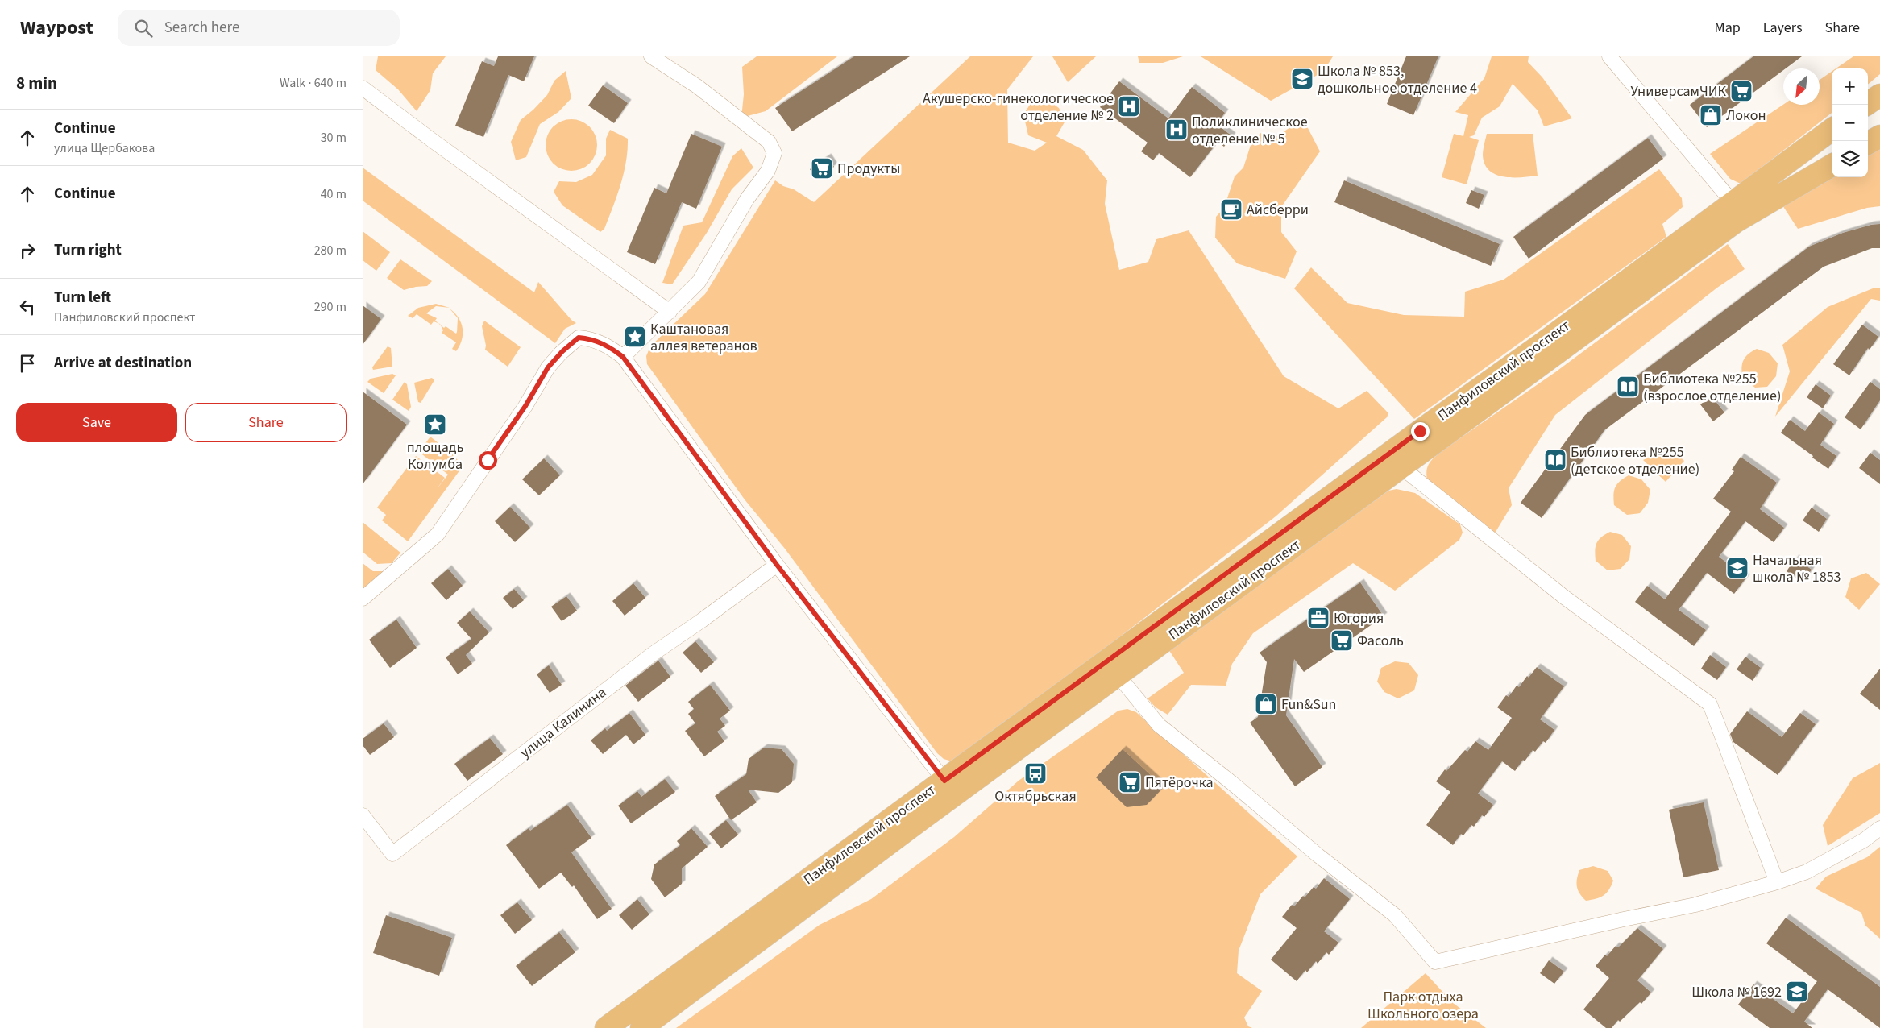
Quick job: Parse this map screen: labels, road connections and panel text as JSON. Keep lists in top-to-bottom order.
{
  "streets": {
    "main road": ["Панфиловский проспект"],
    "street": ["улица Калинина"]
  },
  "parks": ["Парк отдыха Школьного озера"],
  "places": {
    "school or university": ["Школа № 853, дошкольное отделение 4", "Начальная школа № 1853", "Школа № 1692"],
    "supermarket": [
      "УниверсамЧИК",
      "Продукты",
      "Фасоль",
      "Пятёрочка"
    ],
    "hospital": ["Акушерско-гинекологическое отделение № 2", "Поликлиническое отделение № 5"],
    "shop": ["Локон", "Fun&Sun"],
    "cafe": ["Айсберри"],
    "place": ["Каштановая аллея ветеранов", "площадь Колумба"],
    "library": ["Библиотека №255 (взрослое отделение)", "Библиотека №255 (детское отделение)"],
    "office": ["Югория"],
    "bus stop": ["Октябрьская"]
  },
  "north": "bottom left",
  "page": {
    "header": "Waypost",
    "search": "Search here",
    "nav": ["Map", "Layers", "Share"],
    "heading": ["8 min", "Walk · 640 m"],
    "map_buttons": ["+", "−"],
    "list": [
      ["Continue", "улица Щербакова", "30 m"],
      ["Continue", "40 m"],
      ["Turn right", "280 m"],
      ["Turn left", "Панфиловский проспект", "290 m"],
      "Arrive at destination"
    ],
    "buttons": ["Save", "Share"]
  }
}
